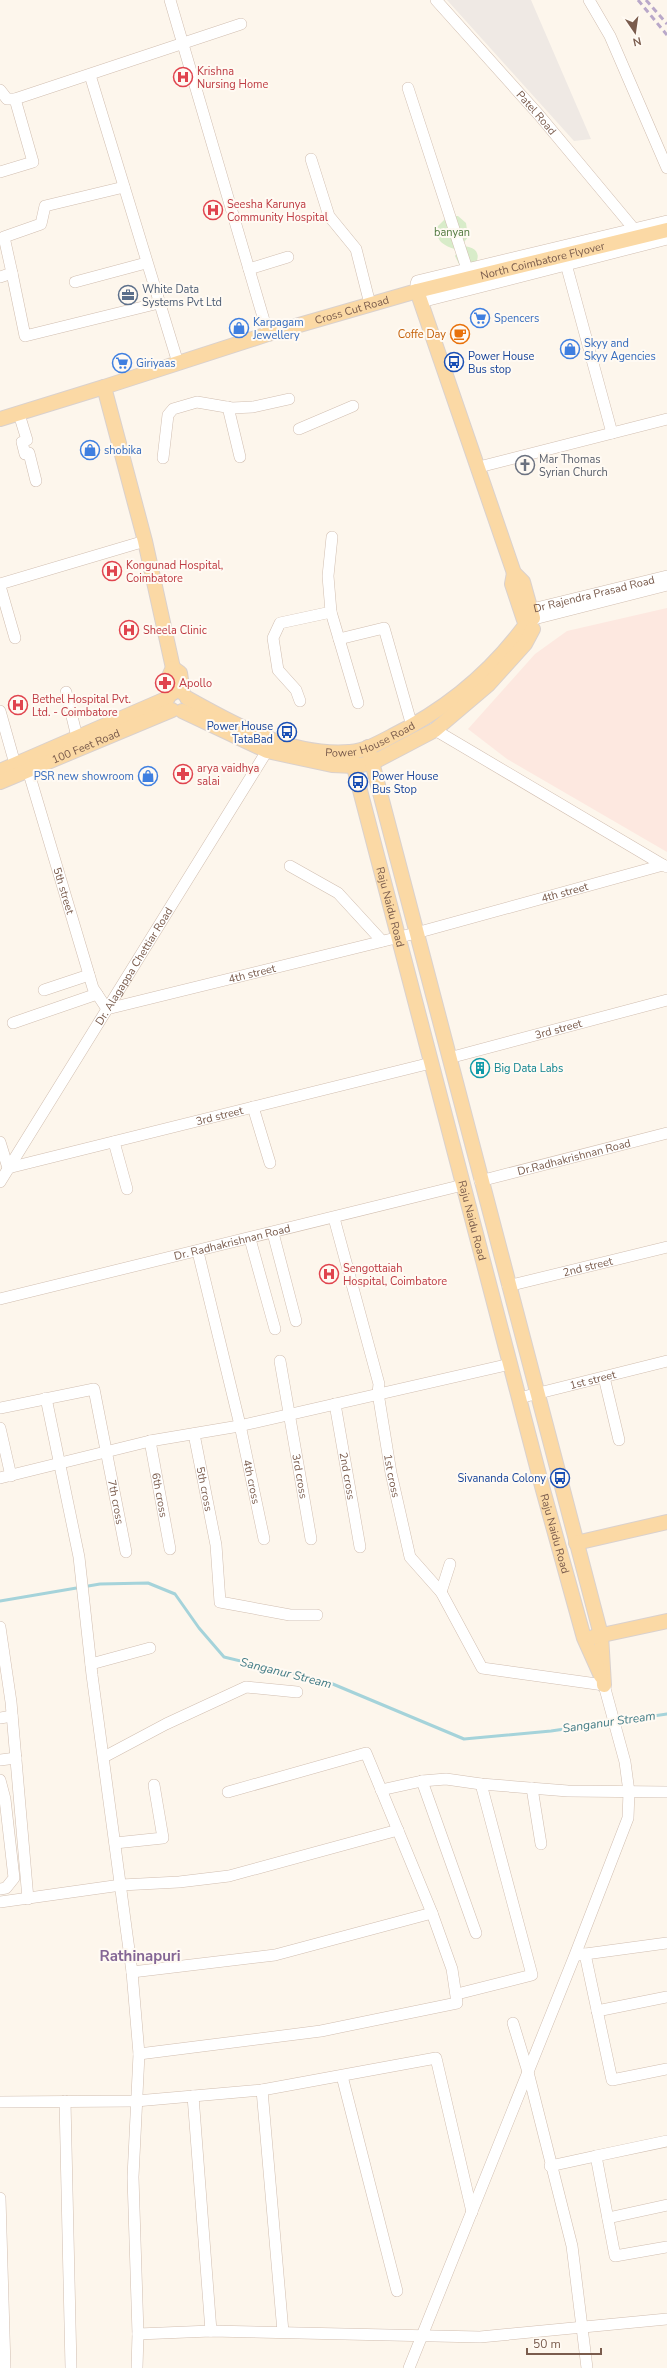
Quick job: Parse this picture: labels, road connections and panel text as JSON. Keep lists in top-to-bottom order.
{
  "streets": {
    "main road": [
      "North Coimbatore Flyover",
      "Cross Cut Road",
      "Power House Road",
      "100 Feet Road",
      "Raju Naidu Road"
    ],
    "street": [
      "Patel Road",
      "Dr Rajendra Prasad Road",
      "5th street",
      "4th street",
      "Dr. Alagappa Chettiar Road",
      "3rd street",
      "Dr.Radhakrishnan Road",
      "Dr. Radhakrishnan Road",
      "2nd street",
      "1st street",
      "1st cross",
      "3rd cross",
      "2nd cross",
      "4th cross",
      "5th cross",
      "6th cross",
      "7th cross"
    ]
  },
  "crossings": [
    ["North Coimbatore Flyover", "Cross Cut Road"],
    ["Dr Rajendra Prasad Road", "Power House Road"],
    ["Power House Road", "100 Feet Road"],
    ["Power House Road", "Raju Naidu Road"],
    ["Power House Road", "Dr. Alagappa Chettiar Road"],
    ["100 Feet Road", "5th street"],
    ["5th street", "4th street"],
    ["5th street", "Dr. Alagappa Chettiar Road"],
    ["4th street", "Raju Naidu Road"],
    ["4th street", "Dr. Alagappa Chettiar Road"],
    ["Raju Naidu Road", "3rd street"],
    ["Raju Naidu Road", "Dr.Radhakrishnan Road"],
    ["Raju Naidu Road", "Dr. Radhakrishnan Road"],
    ["Raju Naidu Road", "2nd street"],
    ["Raju Naidu Road", "1st street"],
    ["Dr. Alagappa Chettiar Road", "3rd street"],
    ["Dr. Radhakrishnan Road", "1st cross"],
    ["Dr. Radhakrishnan Road", "4th cross"]
  ],
  "districts": ["Rathinapuri"],
  "water": ["Sanganur Stream"],
  "parks": ["banyan"],
  "places": {
    "hospital": [
      "Krishna Nursing Home",
      "Seesha Karunya Community Hospital",
      "Kongunad Hospital, Coimbatore",
      "Sheela Clinic",
      "Bethel Hospital Pvt. Ltd. - Coimbatore",
      "Sengottaiah Hospital, Coimbatore"
    ],
    "office": ["White Data Systems Pvt Ltd"],
    "supermarket": ["Spencers", "Giriyaas"],
    "shop": [
      "Karpagam Jewellery",
      "Skyy and Skyy Agencies",
      "shobika",
      "PSR new showroom"
    ],
    "cafe": ["Coffe Day"],
    "bus stop": [
      "Power House Bus stop",
      "Power House TataBad",
      "Power House Bus Stop",
      "Sivananda Colony"
    ],
    "church": ["Mar Thomas Syrian Church"],
    "pharmacy": ["Apollo", "arya vaidhya salai"],
    "building": ["Big Data Labs"]
  },
  "scale_bar": "50 m",
  "north": "bottom"
}
